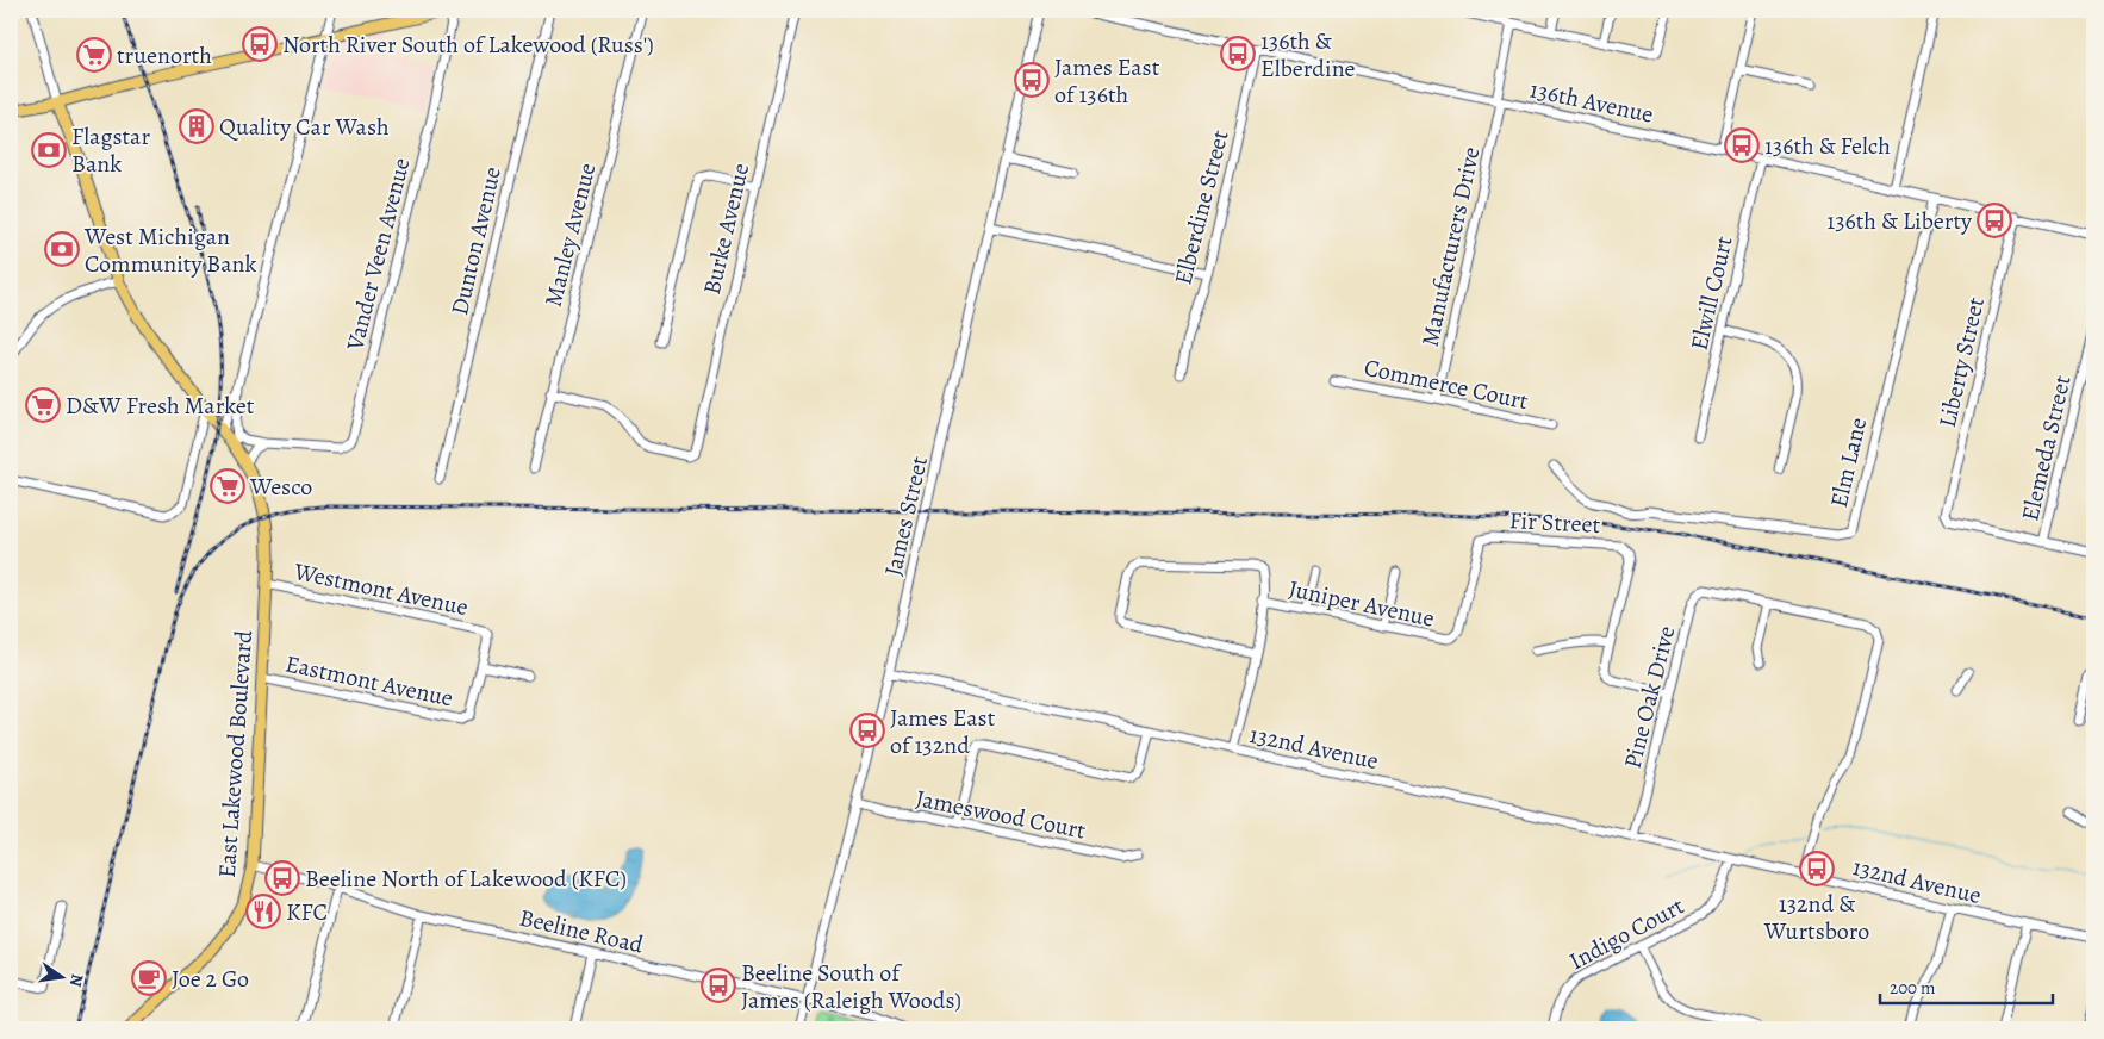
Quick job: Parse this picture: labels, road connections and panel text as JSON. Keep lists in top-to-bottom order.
{
  "streets": {
    "main road": ["East Lakewood Boulevard"],
    "street": [
      "136th Avenue",
      "Elberdine Street",
      "Burke Avenue",
      "Manley Avenue",
      "Dunton Avenue",
      "Manufacturers Drive",
      "Vander Veen Avenue",
      "Elwill Court",
      "Liberty Street",
      "Commerce Court",
      "Elemeda Street",
      "Elm Lane",
      "James Street",
      "Fir Street",
      "Westmont Avenue",
      "Juniper Avenue",
      "Eastmont Avenue",
      "Pine Oak Drive",
      "132nd Avenue",
      "Jameswood Court",
      "Beeline Road",
      "Indigo Court"
    ]
  },
  "crossings": [
    ["136th Avenue", "Elberdine Street"],
    ["136th Avenue", "Manufacturers Drive"],
    ["136th Avenue", "Elwill Court"],
    ["136th Avenue", "Liberty Street"],
    ["136th Avenue", "Elm Lane"],
    ["Burke Avenue", "Manley Avenue"],
    ["Manufacturers Drive", "Commerce Court"],
    ["Liberty Street", "Elemeda Street"],
    ["James Street", "132nd Avenue"],
    ["James Street", "Jameswood Court"],
    ["James Street", "Beeline Road"],
    ["Fir Street", "Juniper Avenue"],
    ["Westmont Avenue", "Eastmont Avenue"],
    ["Westmont Avenue", "East Lakewood Boulevard"],
    ["Eastmont Avenue", "East Lakewood Boulevard"],
    ["Pine Oak Drive", "132nd Avenue"],
    ["132nd Avenue", "Indigo Court"],
    ["East Lakewood Boulevard", "Beeline Road"]
  ],
  "places": {
    "bus stop": [
      "North River South of Lakewood (Russ')",
      "136th & Elberdine",
      "James East of 136th",
      "136th & Felch",
      "136th & Liberty",
      "James East of 132nd",
      "132nd & Wurtsboro",
      "Beeline North of Lakewood (KFC)",
      "Beeline South of James (Raleigh Woods)"
    ],
    "supermarket": ["truenorth", "D&W Fresh Market", "Wesco"],
    "building": ["Quality Car Wash"],
    "bank": ["Flagstar Bank", "West Michigan Community Bank"],
    "restaurant": ["KFC"],
    "cafe": ["Joe 2 Go"]
  },
  "scale_bar": "200 m",
  "north": "right"
}
